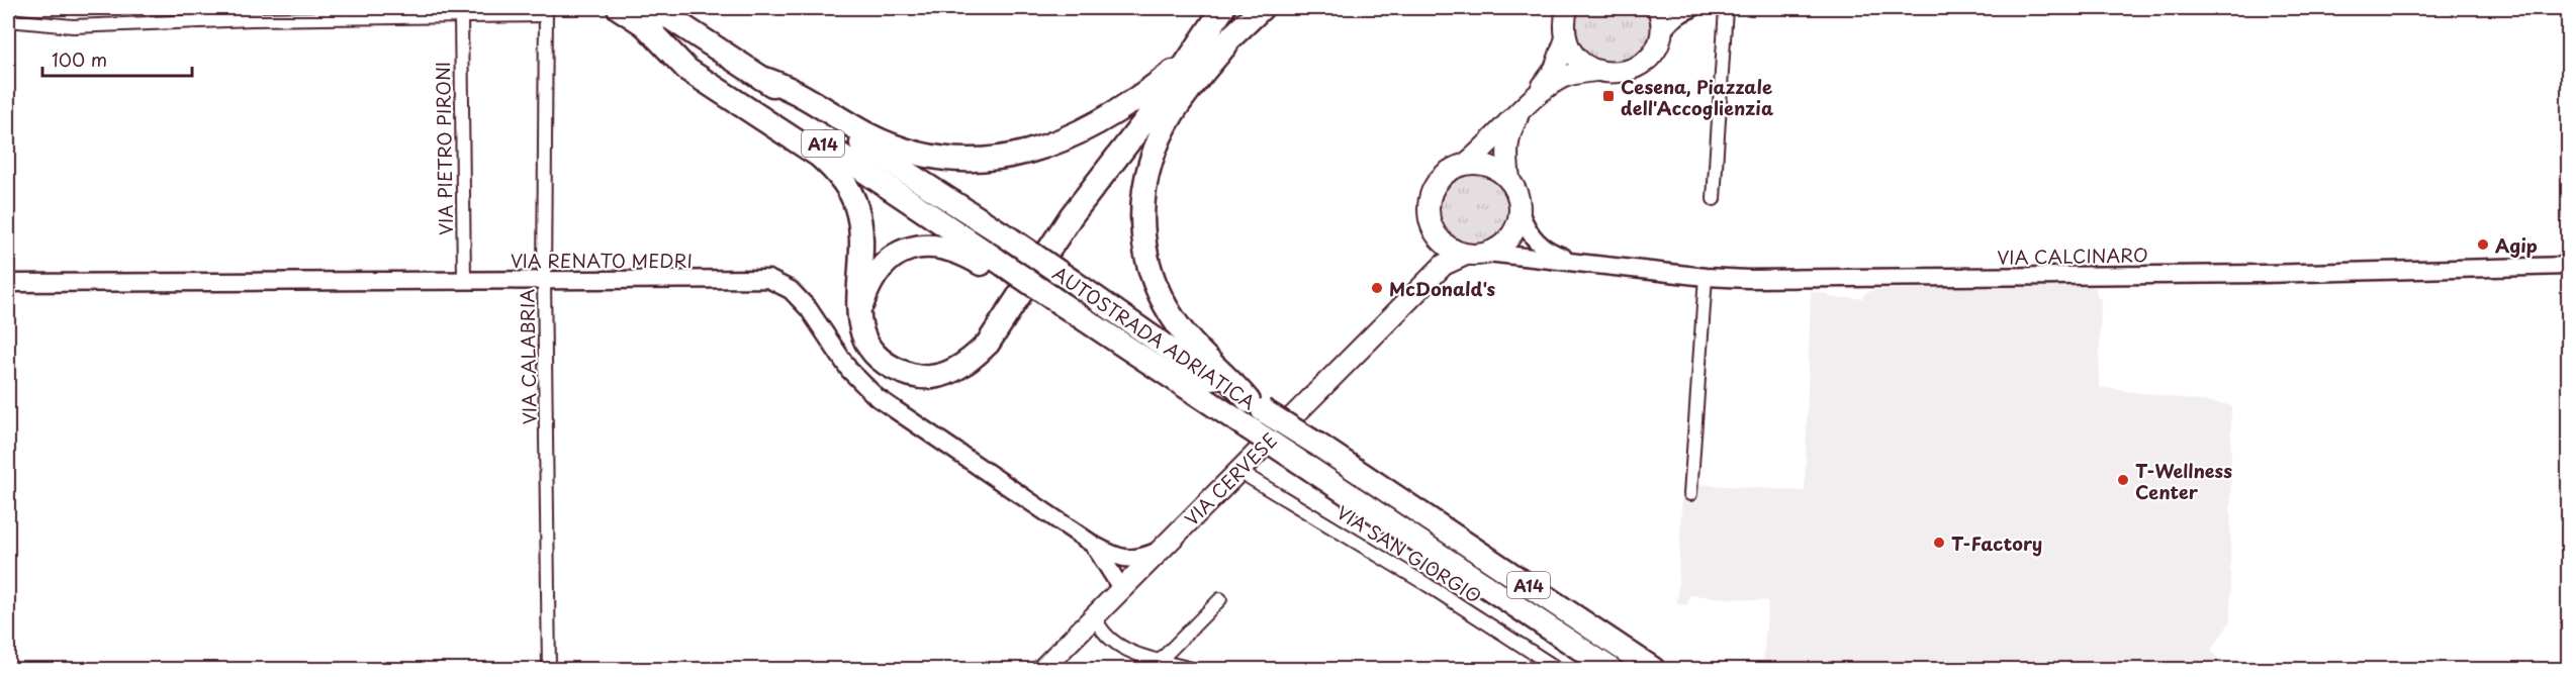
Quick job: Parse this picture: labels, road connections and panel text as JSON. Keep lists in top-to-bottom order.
{
  "streets": {
    "highway": ["A14", "AUTOSTRADA ADRIATICA"],
    "main road": ["VIA CERVESE"],
    "street": [
      "VIA PIETRO PIRONI",
      "VIA CALCINARO",
      "VIA RENATO MEDRI",
      "VIA CALABRIA",
      "VIA SAN GIORGIO"
    ]
  },
  "crossings": [
    ["VIA PIETRO PIRONI", "VIA RENATO MEDRI"],
    ["VIA CALCINARO", "VIA CERVESE"],
    ["VIA RENATO MEDRI", "VIA CALABRIA"],
    ["VIA RENATO MEDRI", "VIA CERVESE"],
    ["VIA CERVESE", "VIA SAN GIORGIO"]
  ],
  "places": {
    "transit": ["Cesena, Piazzale dell'Accoglienzia"],
    "other": [
      "Agip",
      "McDonald's",
      "T-Wellness Center",
      "T-Factory"
    ]
  },
  "scale_bar": "100 m"
}
